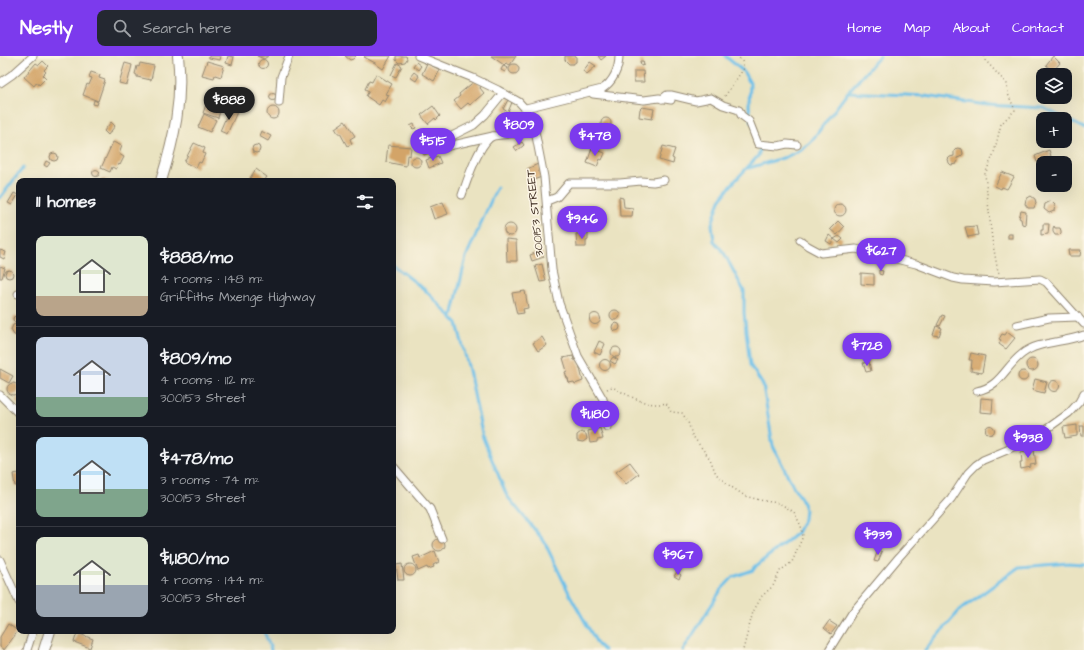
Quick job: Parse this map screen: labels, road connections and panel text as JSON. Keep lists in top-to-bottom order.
{
  "streets": {
    "street": ["300153 STREET"]
  },
  "page": {
    "header": "Nestly",
    "search": "Search here",
    "nav": [
      "Home",
      "Map",
      "About",
      "Contact"
    ],
    "map_buttons": ["+", "−"],
    "price": [
      "$888",
      "$809",
      "$478",
      "$515",
      "$946",
      "$627",
      "$728",
      "$1,180",
      "$938",
      "$939",
      "$967"
    ],
    "heading": "11 homes",
    "list": [
      {
        "name": "$888/mo",
        "note": "4 rooms · 148 m² · Griffiths Mxenge Highway"
      },
      {
        "name": "$809/mo",
        "note": "4 rooms · 112 m² · 300153 Street"
      },
      {
        "name": "$478/mo",
        "note": "3 rooms · 74 m² · 300153 Street"
      },
      {
        "name": "$1,180/mo",
        "note": "4 rooms · 144 m² · 300153 Street"
      }
    ]
  }
}
